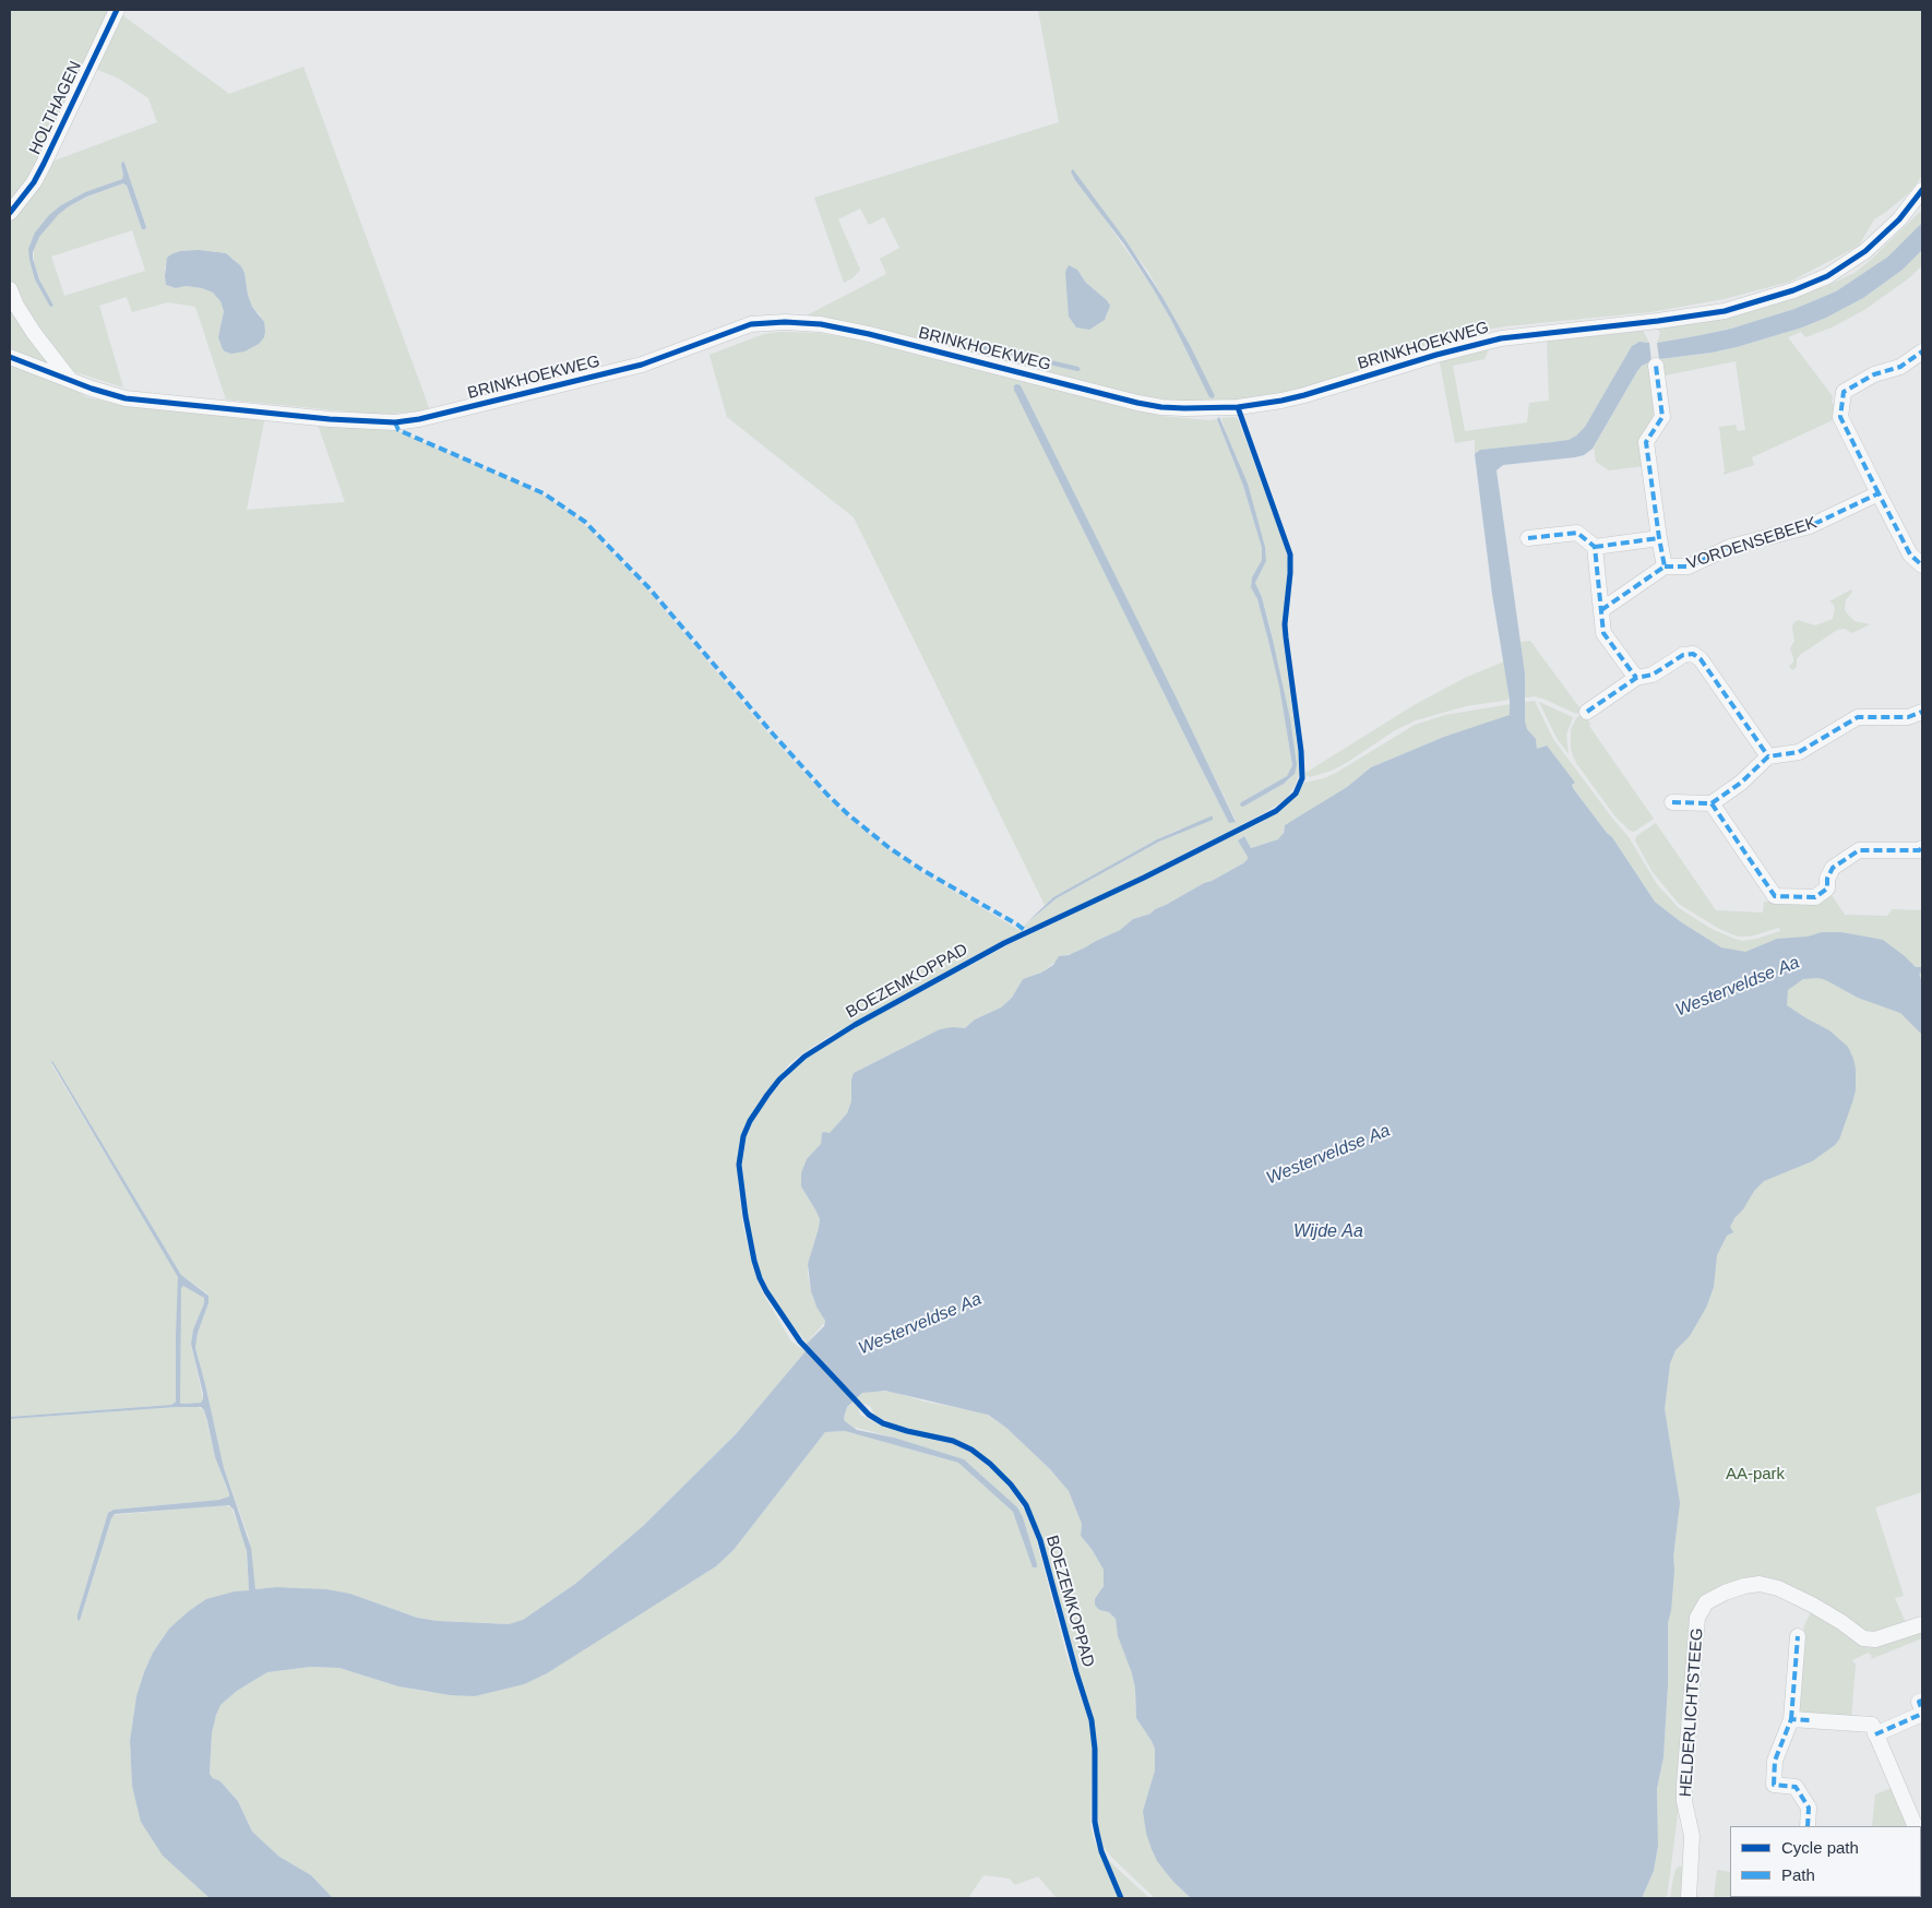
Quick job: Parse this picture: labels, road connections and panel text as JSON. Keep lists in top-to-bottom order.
{
  "streets": {
    "street": [
      "HOLTHAGEN",
      "BRINKHOEKWEG",
      "VORDENSEBEEK",
      "HELDERLICHTSTEEG"
    ],
    "cycle path": ["BOEZEMKOPPAD"]
  },
  "water": ["Westerveldse Aa", "Wijde Aa"],
  "parks": ["AA-park"],
  "legend": ["Cycle path", "Path"]
}
